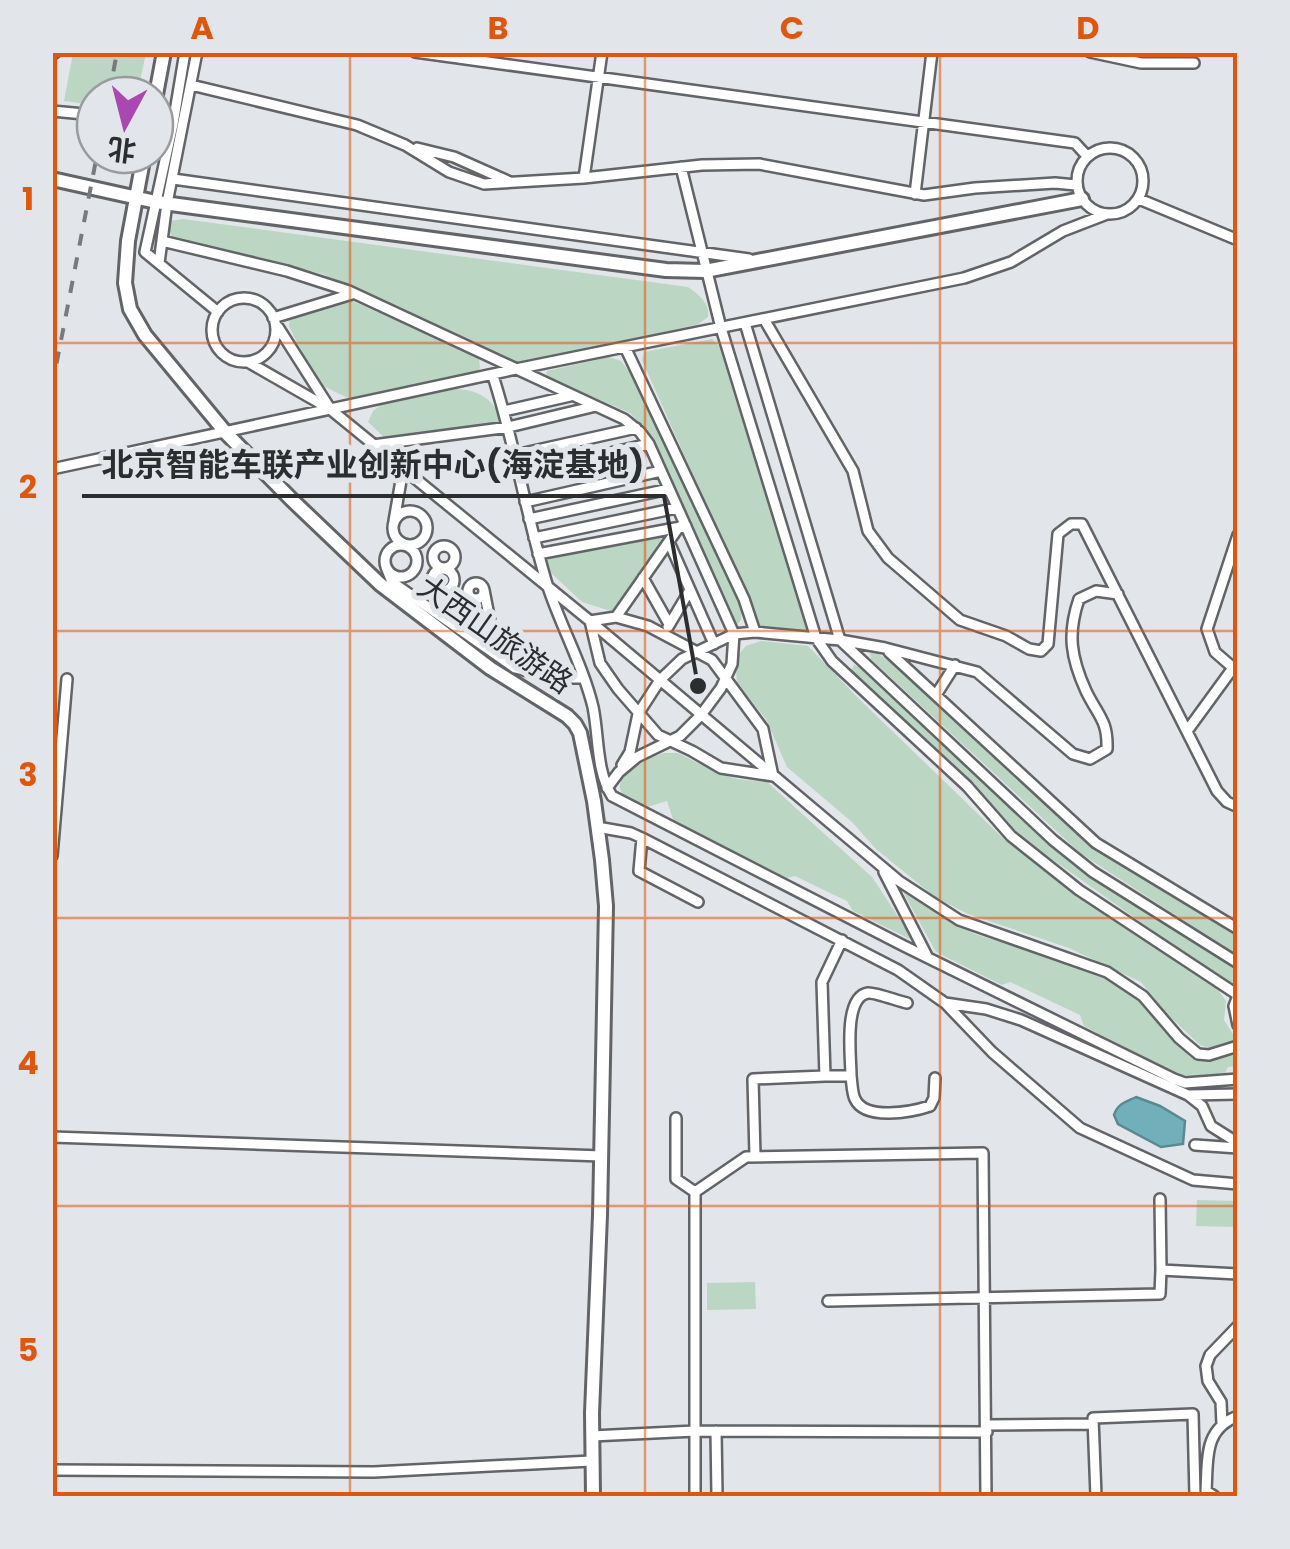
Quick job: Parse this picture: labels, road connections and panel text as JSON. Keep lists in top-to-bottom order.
{
  "streets": {
    "street": ["大西山旅游路"]
  },
  "places": ["北京智能车联产业创新中心(海淀基地)"],
  "north": "bottom",
  "grid": {
    "columns": [
      "A",
      "B",
      "C",
      "D"
    ],
    "rows": [
      "1",
      "2",
      "3",
      "4",
      "5"
    ]
  }
}
